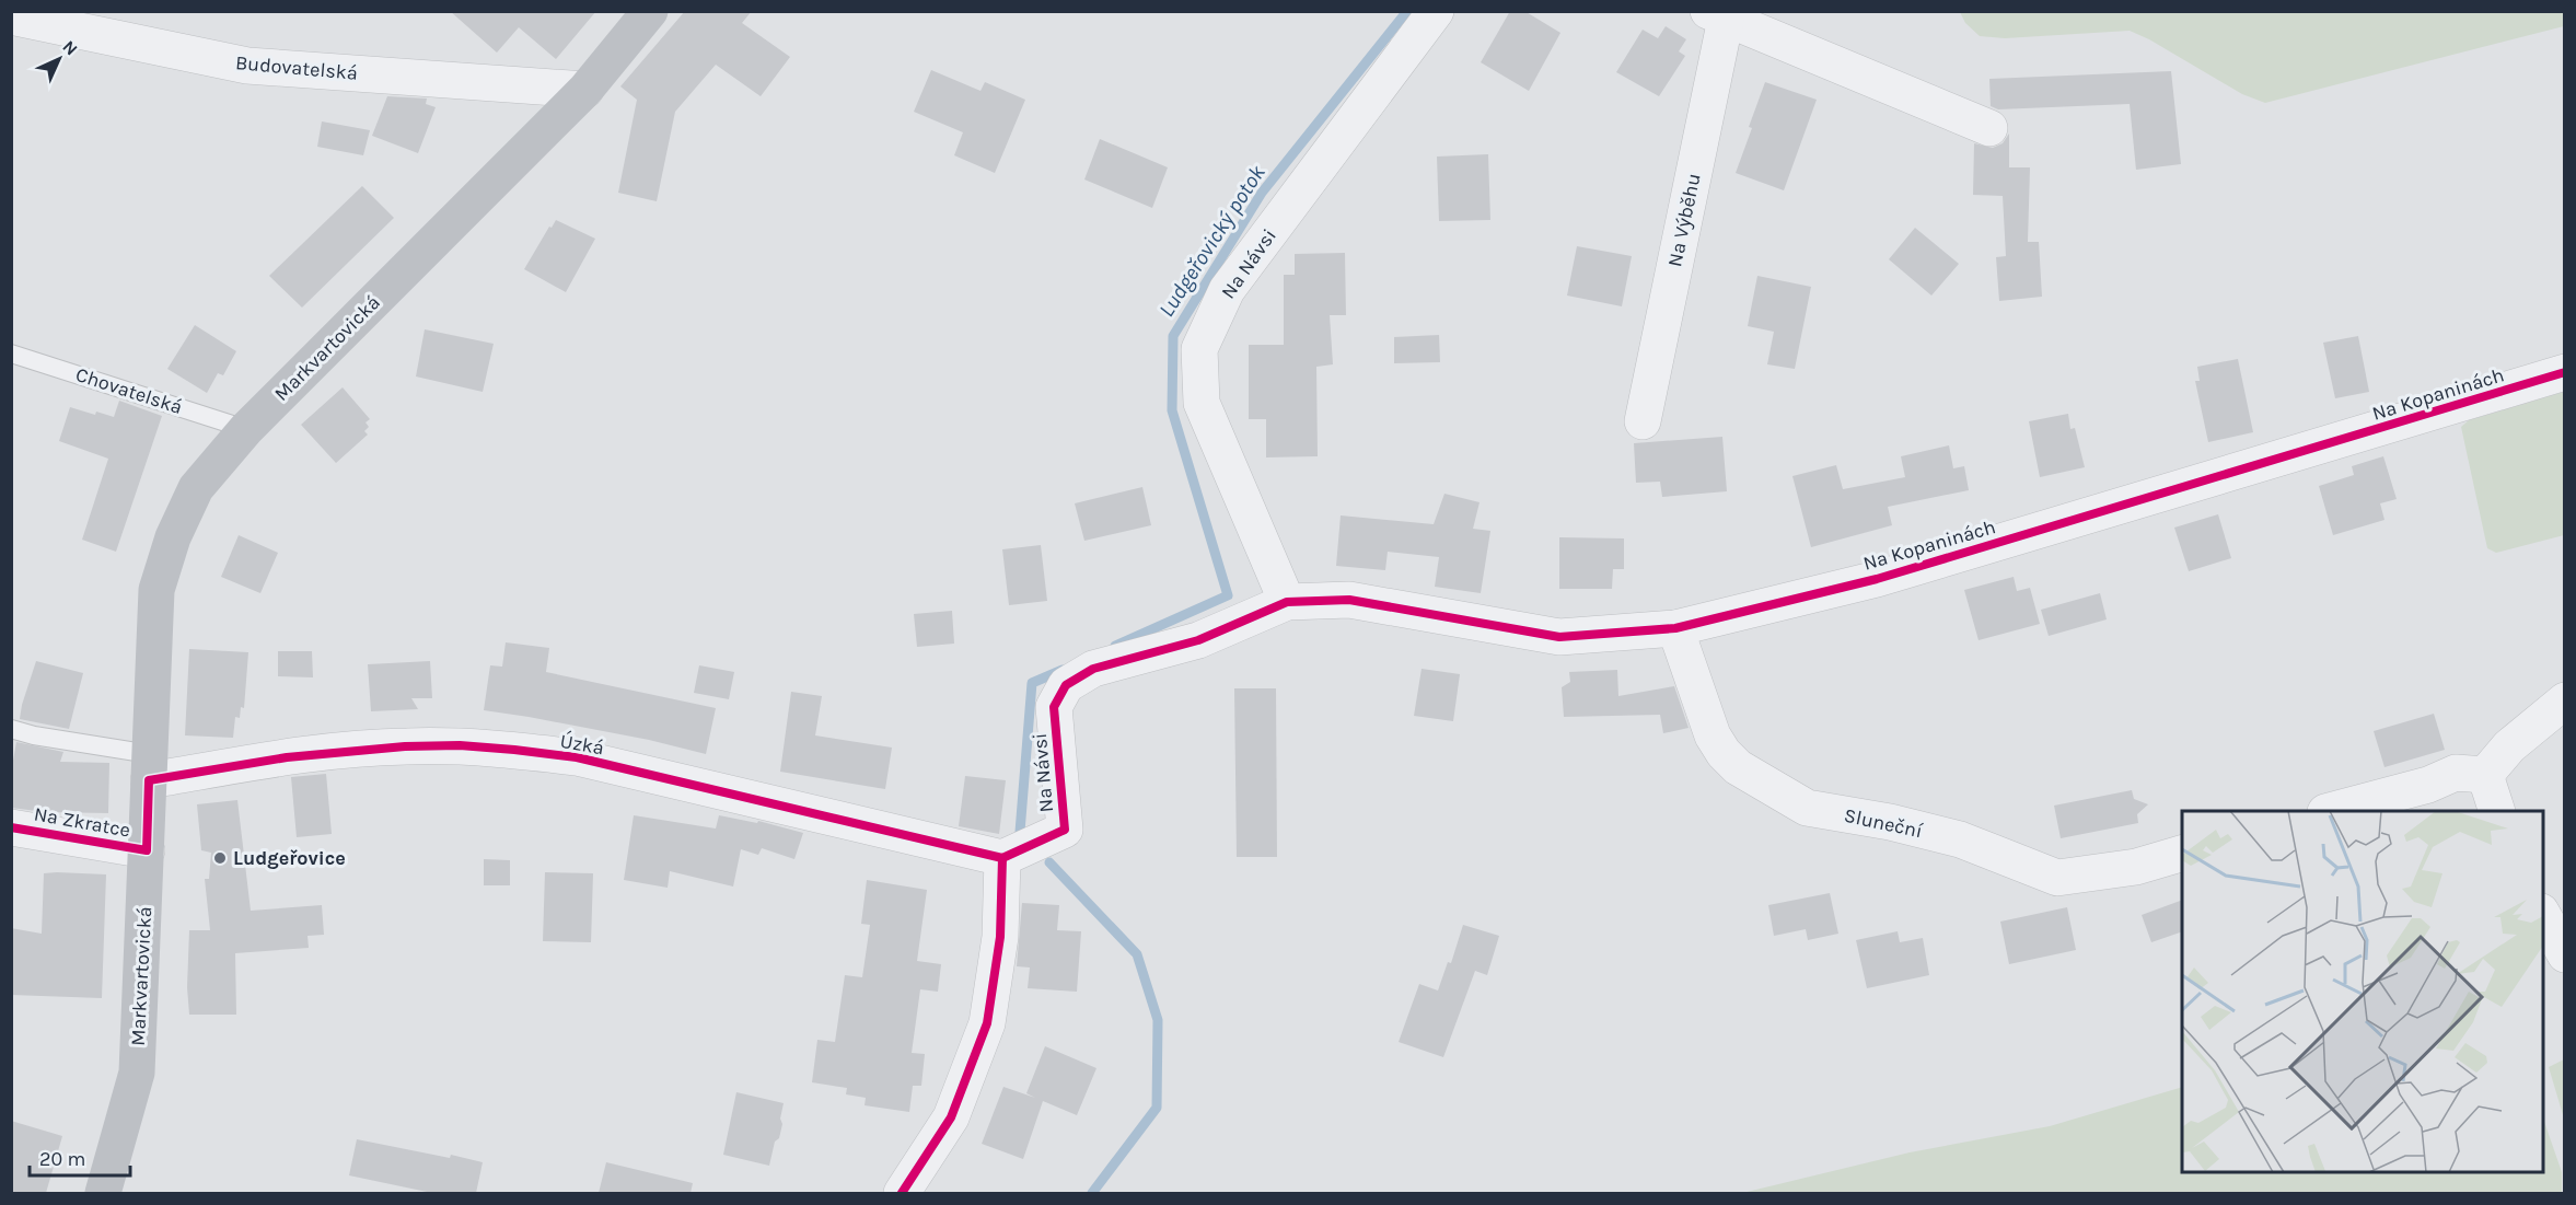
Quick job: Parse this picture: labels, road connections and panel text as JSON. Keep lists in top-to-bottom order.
{
  "streets": {
    "street": [
      "Budovatelská",
      "Na Výběhu",
      "Na Návsi",
      "Markvartovická",
      "Na Kopaninách",
      "Úzká",
      "Na Zkratce",
      "Sluneční"
    ],
    "lane": ["Chovatelská"]
  },
  "crossings": [
    ["Budovatelská", "Markvartovická"],
    ["Na Návsi", "Na Kopaninách"],
    ["Na Návsi", "Úzká"],
    ["Markvartovická", "Chovatelská"],
    ["Markvartovická", "Úzká"],
    ["Markvartovická", "Na Zkratce"],
    ["Na Kopaninách", "Sluneční"]
  ],
  "water": ["Ludgeřovický potok"],
  "places": ["Ludgeřovice"],
  "scale_bar": "20 m",
  "north": "top right"
}
